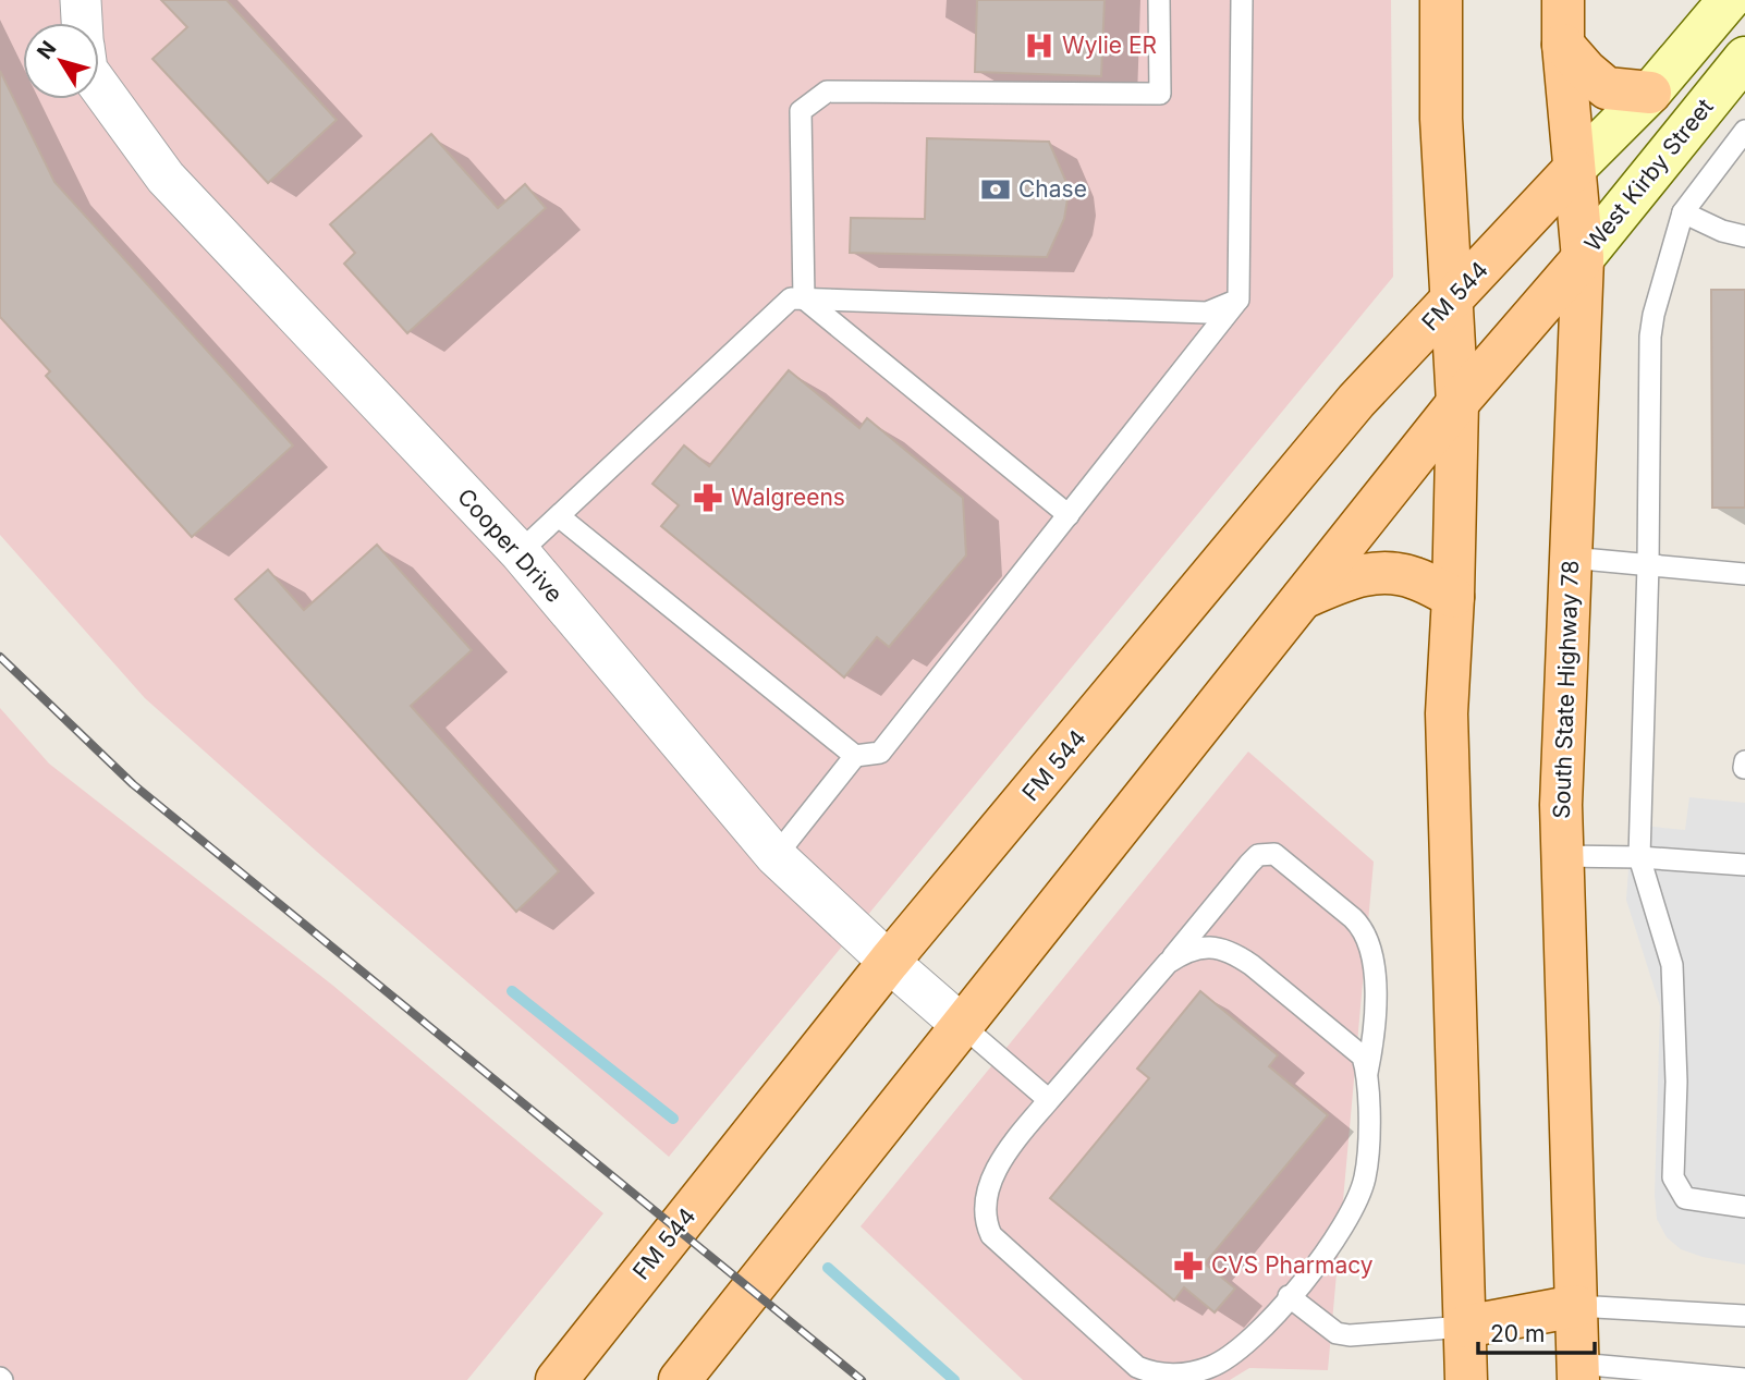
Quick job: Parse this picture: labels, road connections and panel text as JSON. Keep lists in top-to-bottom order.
{
  "streets": {
    "main road": ["West Kirby Street", "FM 544", "South State Highway 78"],
    "street": ["Cooper Drive"]
  },
  "crossings": [
    ["West Kirby Street", "South State Highway 78"],
    ["FM 544", "Cooper Drive"],
    ["FM 544", "South State Highway 78"]
  ],
  "places": {
    "hospital": ["Wylie ER"],
    "bank": ["Chase"],
    "pharmacy": ["Walgreens", "CVS Pharmacy"]
  },
  "scale_bar": "20 m",
  "north": "top left"
}
